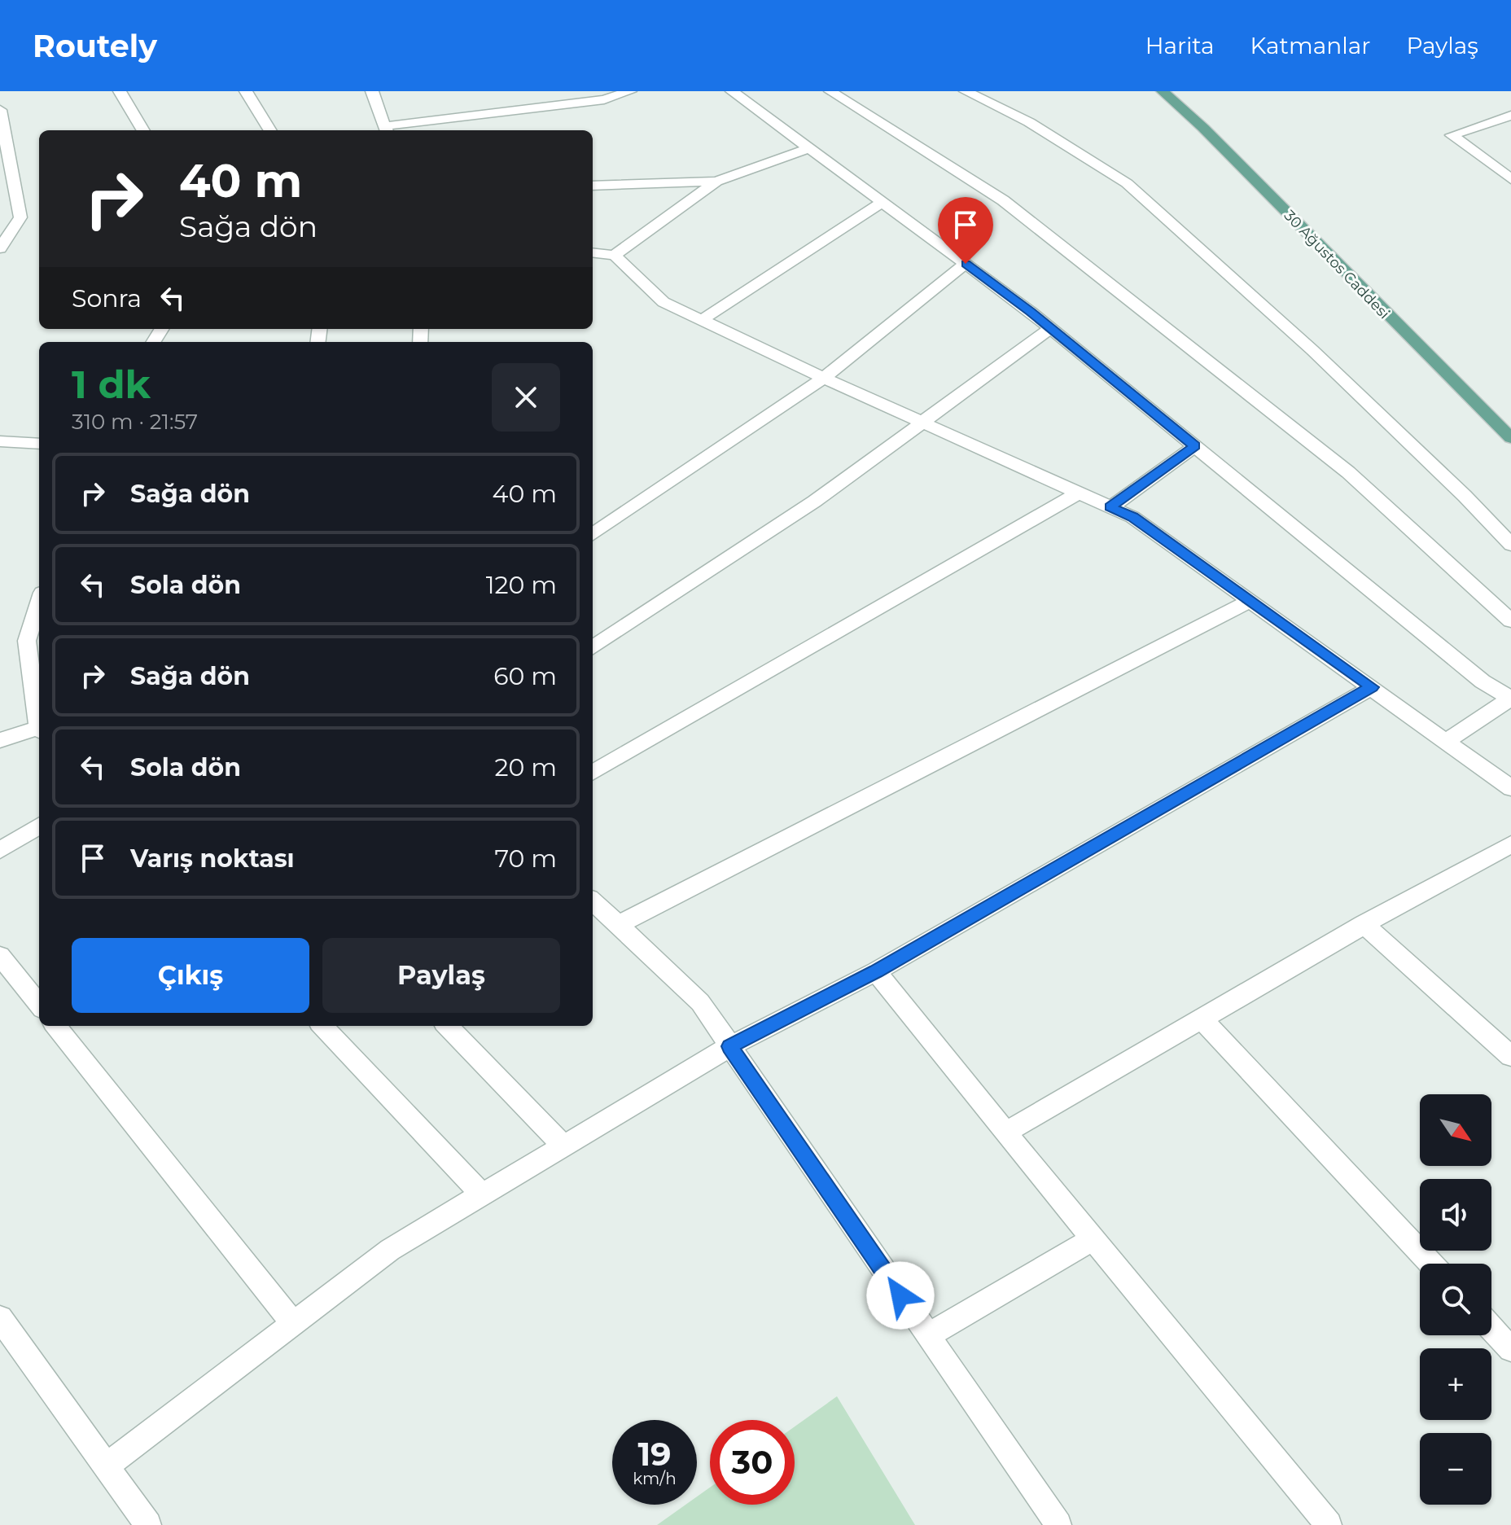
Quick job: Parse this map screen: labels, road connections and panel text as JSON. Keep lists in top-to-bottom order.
{
  "streets": {
    "main road": ["30 Ağustos Caddesi"]
  },
  "north": "bottom right",
  "page": {
    "header": "Routely",
    "nav": ["Harita", "Katmanlar", "Paylaş"],
    "turn": ["40 m", "Sağa dön"],
    "then": "Sonra",
    "heading": ["1 dk", "310 m · 21:57"],
    "list": [
      {
        "name": "Sağa dön",
        "value": "40 m"
      },
      {
        "name": "Sola dön",
        "value": "120 m"
      },
      {
        "name": "Sağa dön",
        "value": "60 m"
      },
      {
        "name": "Sola dön",
        "value": "20 m"
      },
      {
        "name": "Varış noktası",
        "value": "70 m"
      }
    ],
    "buttons": ["Çıkış", "Paylaş"],
    "map_buttons": ["+", "−"],
    "speed": "19 km/h",
    "limit": "30"
  }
}
